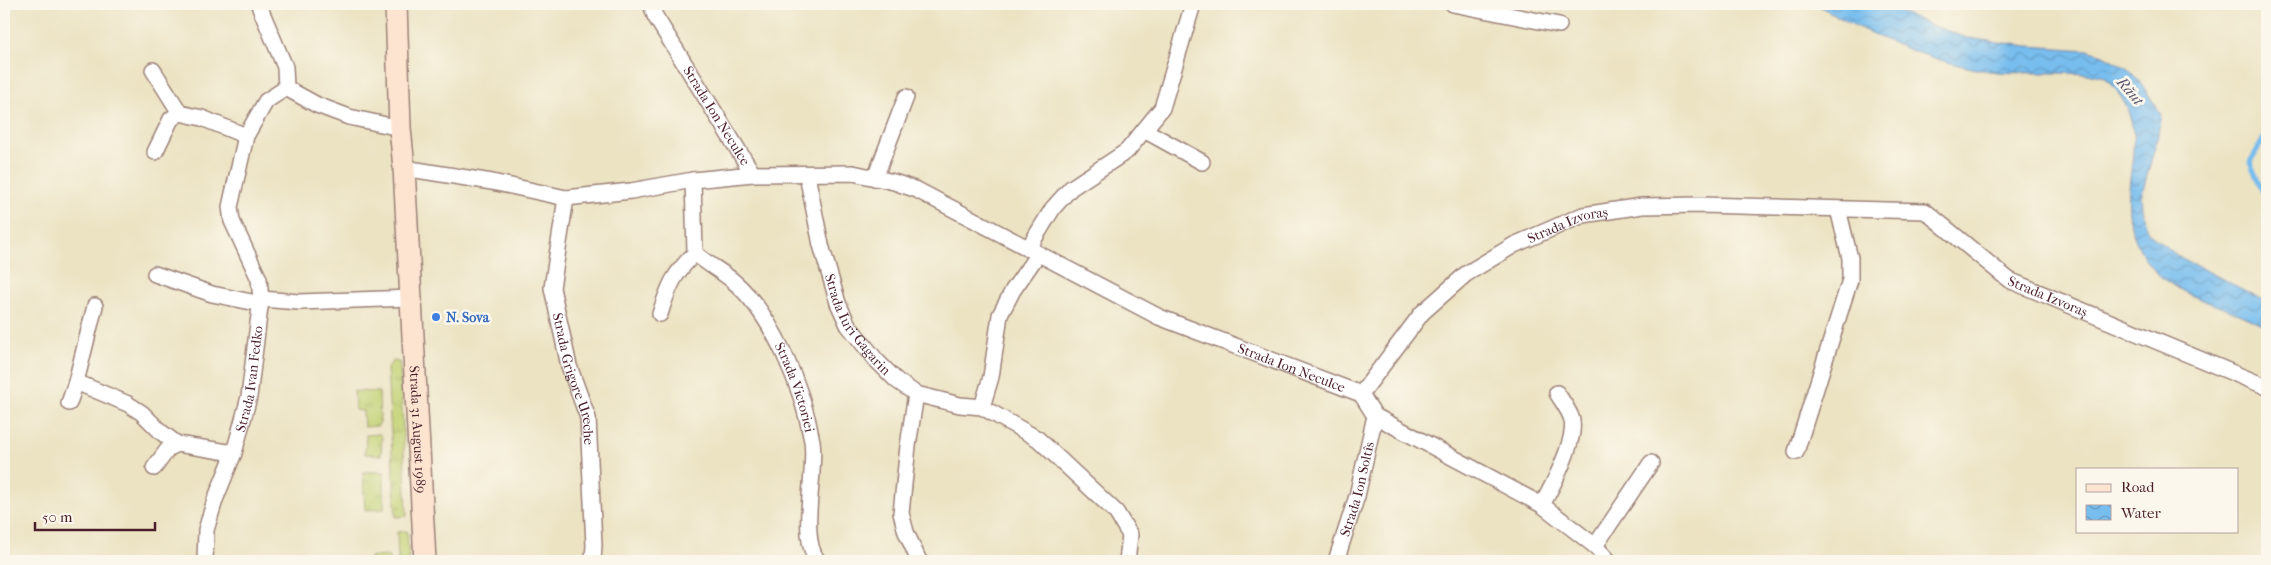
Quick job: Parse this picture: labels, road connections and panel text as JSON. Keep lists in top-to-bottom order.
{
  "streets": {
    "main road": ["Strada 31 August 1989"],
    "street": [
      "Strada Ion Neculce",
      "Strada Izvoraș",
      "Strada Iuri Gagarin",
      "Strada Ivan Fedko",
      "Strada Grigore Ureche",
      "Strada Victoriei",
      "Strada Ion Soltîs"
    ]
  },
  "crossings": [
    ["Strada Ion Neculce", "Strada Izvoraș"],
    ["Strada Ion Neculce", "Strada Iuri Gagarin"],
    ["Strada Ion Neculce", "Strada Ion Soltîs"]
  ],
  "water": ["Răut"],
  "places": ["N. Sova"],
  "legend": ["Road", "Water"],
  "scale_bar": "50 m"
}
